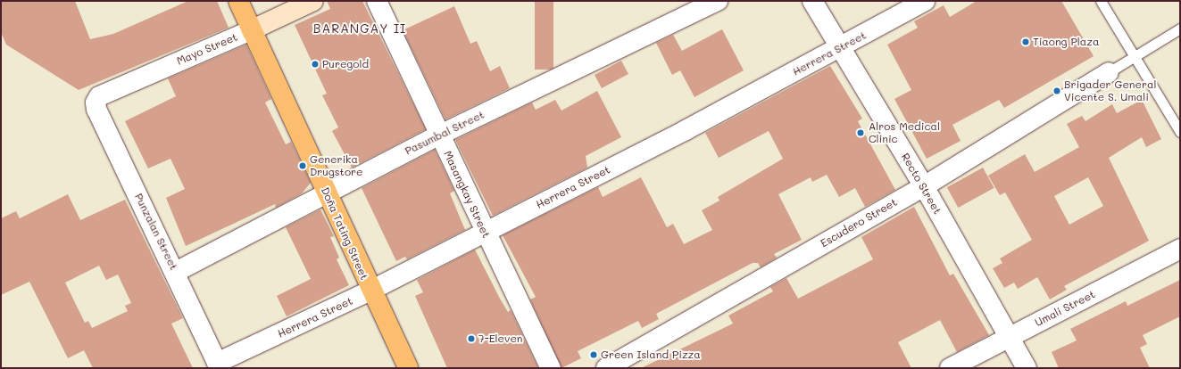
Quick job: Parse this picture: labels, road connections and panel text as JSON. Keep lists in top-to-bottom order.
{
  "streets": {
    "main road": ["Doña Tating Street"],
    "street": [
      "Mayo Street",
      "Herrera Street",
      "Pasumbal Street",
      "Recto Street",
      "Masangkay Street",
      "Escudero Street",
      "Punzalan Street",
      "Umali Street"
    ]
  },
  "crossings": [
    ["Mayo Street", "Punzalan Street"],
    ["Mayo Street", "Doña Tating Street"],
    ["Herrera Street", "Recto Street"],
    ["Herrera Street", "Masangkay Street"],
    ["Herrera Street", "Punzalan Street"],
    ["Herrera Street", "Doña Tating Street"],
    ["Pasumbal Street", "Masangkay Street"],
    ["Pasumbal Street", "Punzalan Street"],
    ["Pasumbal Street", "Doña Tating Street"],
    ["Recto Street", "Escudero Street"],
    ["Recto Street", "Umali Street"]
  ],
  "districts": ["BARANGAY II"],
  "places": [
    "Tiaong Plaza",
    "Puregold",
    "Brigader General Vicente S. Umali",
    "Alros Medical Clinic",
    "Generika Drugstore",
    "7-Eleven",
    "Green Island Pizza"
  ]
}
